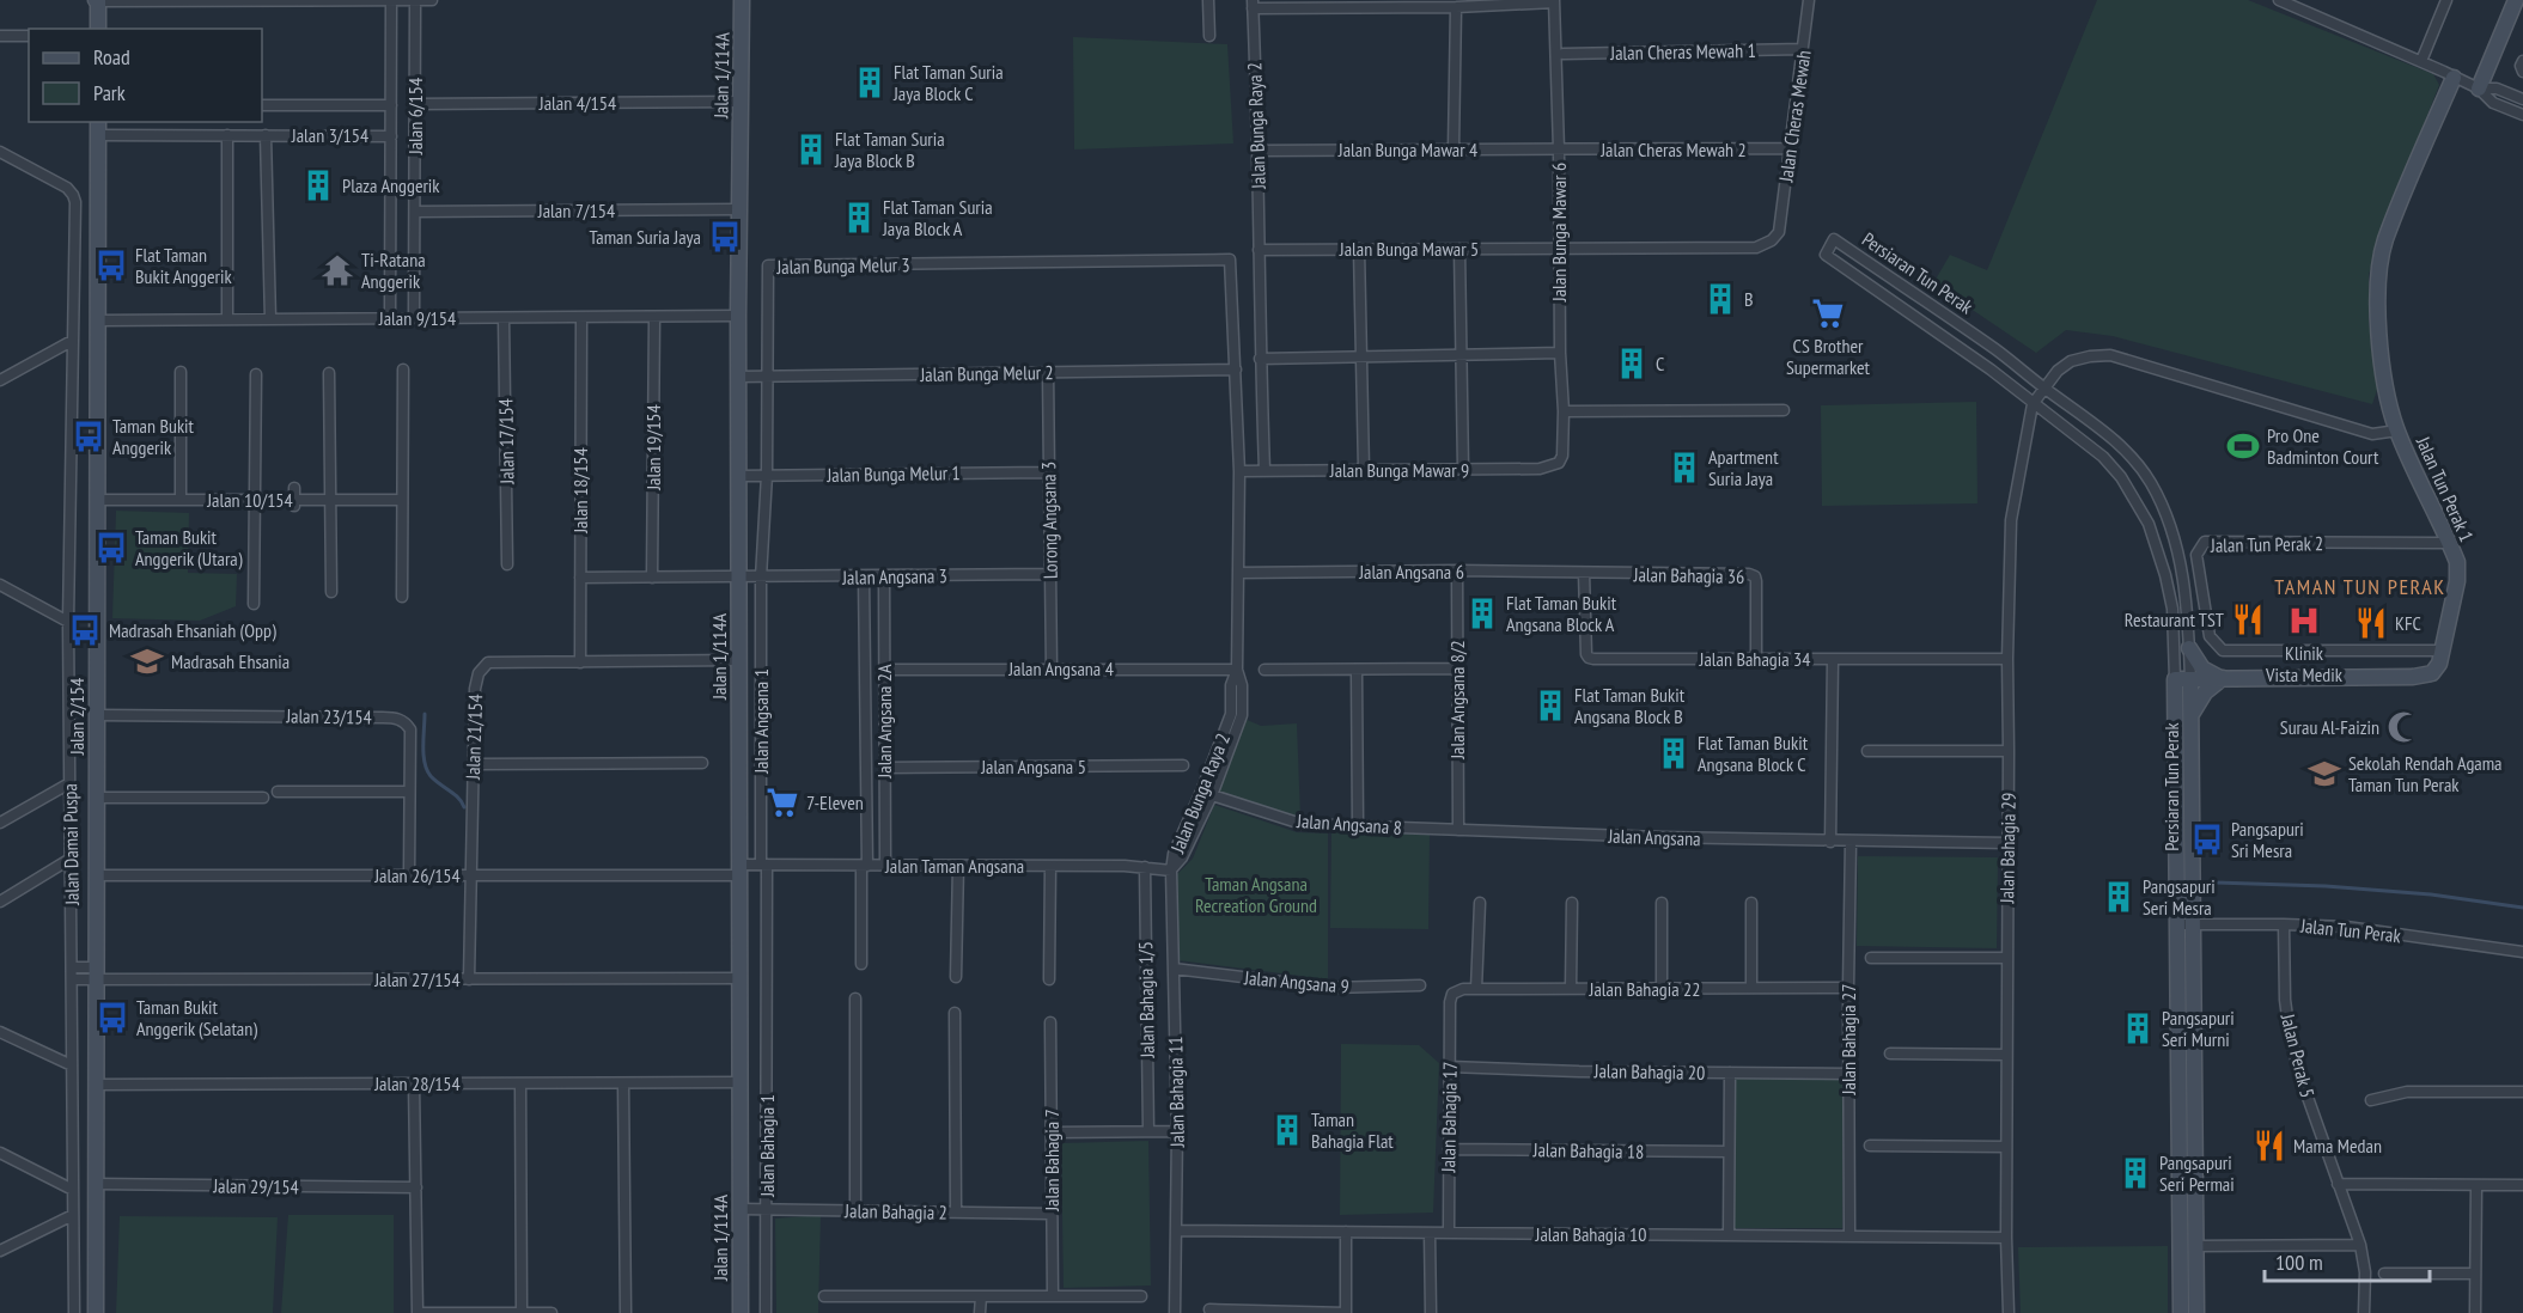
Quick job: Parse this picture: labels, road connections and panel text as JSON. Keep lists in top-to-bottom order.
{
  "streets": {
    "street": [
      "Jalan Cheras Mewah 1",
      "Jalan 1/114A",
      "Jalan 4/154",
      "Jalan 6/154",
      "Jalan Cheras Mewah",
      "Jalan Bunga Raya 2",
      "Jalan 3/154",
      "Jalan Bunga Mawar 4",
      "Jalan Cheras Mewah 2",
      "Jalan 7/154",
      "Jalan Bunga Mawar 6",
      "Jalan Bunga Mawar 5",
      "Jalan Bunga Melur 3",
      "Persiaran Tun Perak",
      "Jalan 9/154",
      "Jalan Bunga Melur 2",
      "Jalan 17/154",
      "Jalan 19/154",
      "Jalan Bunga Mawar 9",
      "Jalan Bunga Melur 1",
      "Jalan Tun Perak 1",
      "Jalan 18/154",
      "Jalan 10/154",
      "Lorong Angsana 3",
      "Jalan Tun Perak 2",
      "Jalan Angsana 6",
      "Jalan Bahagia 36",
      "Jalan Angsana 3",
      "Jalan Bahagia 34",
      "Jalan Angsana 4",
      "Jalan Angsana 8/2",
      "Jalan 2/154",
      "Jalan 23/154",
      "Jalan Angsana 1",
      "Jalan Angsana 2A",
      "Jalan 21/154",
      "Jalan Angsana 5",
      "Jalan Angsana 8",
      "Jalan Angsana",
      "Jalan Damai Puspa",
      "Jalan Bahagia 29",
      "Jalan Taman Angsana",
      "Jalan 26/154",
      "Jalan Tun Perak",
      "Jalan 27/154",
      "Jalan Angsana 9",
      "Jalan Bahagia 22",
      "Jalan Bahagia 1/5",
      "Jalan Bahagia 27",
      "Jalan Perak 5",
      "Jalan Bahagia 20",
      "Jalan 28/154",
      "Jalan Bahagia 11",
      "Jalan Bahagia 17",
      "Jalan Bahagia 1",
      "Jalan Bahagia 18",
      "Jalan Bahagia 7",
      "Jalan 29/154",
      "Jalan Bahagia 2",
      "Jalan Bahagia 10"
    ]
  },
  "crossings": [
    ["Jalan Cheras Mewah 1", "Jalan Cheras Mewah"],
    ["Jalan 1/114A", "Jalan 4/154"],
    ["Jalan 1/114A", "Jalan 7/154"],
    ["Jalan 1/114A", "Jalan 9/154"],
    ["Jalan 1/114A", "Jalan Bunga Melur 2"],
    ["Jalan 1/114A", "Jalan Bunga Melur 1"],
    ["Jalan 1/114A", "Jalan Angsana 3"],
    ["Jalan 1/114A", "Jalan 21/154"],
    ["Jalan 1/114A", "Jalan Taman Angsana"],
    ["Jalan 1/114A", "Jalan 26/154"],
    ["Jalan 1/114A", "Jalan 27/154"],
    ["Jalan 1/114A", "Jalan 28/154"],
    ["Jalan 1/114A", "Jalan Bahagia 2"],
    ["Jalan 4/154", "Jalan 6/154"],
    ["Jalan 6/154", "Jalan 7/154"],
    ["Jalan 6/154", "Jalan 9/154"],
    ["Jalan Cheras Mewah", "Jalan Cheras Mewah 2"],
    ["Jalan Cheras Mewah", "Jalan Bunga Mawar 5"],
    ["Jalan Bunga Raya 2", "Jalan Bunga Mawar 4"],
    ["Jalan Bunga Raya 2", "Jalan Bunga Mawar 5"],
    ["Jalan Bunga Raya 2", "Jalan Bunga Melur 3"],
    ["Jalan Bunga Raya 2", "Jalan Bunga Melur 2"],
    ["Jalan Bunga Raya 2", "Jalan Bunga Mawar 9"],
    ["Jalan Bunga Raya 2", "Jalan Angsana 6"],
    ["Jalan Bunga Raya 2", "Jalan Angsana 4"],
    ["Jalan Bunga Raya 2", "Jalan Angsana 8"],
    ["Jalan Bunga Raya 2", "Jalan Taman Angsana"],
    ["Jalan Bunga Raya 2", "Jalan Bahagia 11"],
    ["Jalan 3/154", "Jalan 2/154"],
    ["Jalan Bunga Mawar 4", "Jalan Cheras Mewah 2"],
    ["Jalan Bunga Mawar 4", "Jalan Bunga Mawar 6"],
    ["Jalan Cheras Mewah 2", "Jalan Bunga Mawar 6"],
    ["Jalan Bunga Mawar 6", "Jalan Bunga Mawar 5"],
    ["Jalan Bunga Mawar 6", "Jalan Bunga Mawar 9"],
    ["Jalan Bunga Melur 3", "Jalan Bunga Melur 2"],
    ["Jalan Bunga Melur 3", "Jalan Bunga Melur 1"],
    ["Jalan Bunga Melur 3", "Jalan Angsana 3"],
    ["Jalan Bunga Melur 3", "Jalan Angsana 1"],
    ["Persiaran Tun Perak", "Jalan Tun Perak 1"],
    ["Persiaran Tun Perak", "Jalan Bahagia 29"],
    ["Persiaran Tun Perak", "Jalan Tun Perak"],
    ["Jalan 9/154", "Jalan 17/154"],
    ["Jalan 9/154", "Jalan 19/154"],
    ["Jalan 9/154", "Jalan 18/154"],
    ["Jalan 9/154", "Jalan 2/154"],
    ["Jalan Bunga Melur 2", "Lorong Angsana 3"],
    ["Jalan 19/154", "Jalan Angsana 3"],
    ["Jalan Bunga Melur 1", "Lorong Angsana 3"],
    ["Jalan Tun Perak 1", "Jalan Tun Perak 2"],
    ["Jalan Tun Perak 1", "Jalan Bahagia 29"],
    ["Jalan 18/154", "Jalan Angsana 3"],
    ["Jalan 18/154", "Jalan 21/154"],
    ["Jalan 10/154", "Jalan 2/154"],
    ["Lorong Angsana 3", "Jalan Angsana 3"],
    ["Lorong Angsana 3", "Jalan Angsana 4"],
    ["Jalan Angsana 6", "Jalan Bahagia 36"],
    ["Jalan Angsana 6", "Jalan Bahagia 34"],
    ["Jalan Angsana 6", "Jalan Angsana 8/2"],
    ["Jalan Bahagia 36", "Jalan Bahagia 34"],
    ["Jalan Angsana 3", "Jalan Angsana 1"],
    ["Jalan Angsana 3", "Jalan Angsana 2A"],
    ["Jalan Bahagia 34", "Jalan Bahagia 29"],
    ["Jalan Angsana 4", "Jalan Angsana 2A"],
    ["Jalan Angsana 8/2", "Jalan Angsana 8"],
    ["Jalan Angsana 8/2", "Jalan Angsana"],
    ["Jalan 2/154", "Jalan 23/154"],
    ["Jalan 2/154", "Jalan 26/154"],
    ["Jalan 2/154", "Jalan 27/154"],
    ["Jalan 2/154", "Jalan 28/154"],
    ["Jalan 2/154", "Jalan 29/154"],
    ["Jalan 23/154", "Jalan 26/154"],
    ["Jalan Angsana 1", "Jalan Taman Angsana"],
    ["Jalan Angsana 1", "Jalan Bahagia 1"],
    ["Jalan Angsana 2A", "Jalan Angsana 5"],
    ["Jalan Angsana 2A", "Jalan Taman Angsana"],
    ["Jalan 21/154", "Jalan 26/154"],
    ["Jalan 21/154", "Jalan 27/154"],
    ["Jalan Angsana 8", "Jalan Angsana"],
    ["Jalan Angsana", "Jalan Bahagia 29"],
    ["Jalan Angsana", "Jalan Bahagia 27"],
    ["Jalan Damai Puspa", "Jalan 27/154"],
    ["Jalan Bahagia 29", "Jalan Bahagia 10"],
    ["Jalan Taman Angsana", "Jalan 26/154"],
    ["Jalan Taman Angsana", "Jalan Bahagia 1/5"],
    ["Jalan Taman Angsana", "Jalan Bahagia 11"],
    ["Jalan Tun Perak", "Jalan Perak 5"],
    ["Jalan Angsana 9", "Jalan Bahagia 11"],
    ["Jalan Bahagia 22", "Jalan Bahagia 27"],
    ["Jalan Bahagia 22", "Jalan Bahagia 17"],
    ["Jalan Bahagia 27", "Jalan Bahagia 20"],
    ["Jalan Bahagia 27", "Jalan Bahagia 10"],
    ["Jalan Bahagia 20", "Jalan Bahagia 17"],
    ["Jalan Bahagia 11", "Jalan Bahagia 10"],
    ["Jalan Bahagia 17", "Jalan Bahagia 18"],
    ["Jalan Bahagia 17", "Jalan Bahagia 10"],
    ["Jalan Bahagia 1", "Jalan Bahagia 2"],
    ["Jalan Bahagia 7", "Jalan Bahagia 2"]
  ],
  "districts": ["TAMAN TUN PERAK"],
  "parks": ["Taman Angsana Recreation Ground"],
  "places": {
    "building": [
      "Flat Taman Suria Jaya Block C",
      "Flat Taman Suria Jaya Block B",
      "Plaza Anggerik",
      "Flat Taman Suria Jaya Block A",
      "B",
      "C",
      "Apartment Suria Jaya",
      "Flat Taman Bukit Angsana Block A",
      "Flat Taman Bukit Angsana Block B",
      "Flat Taman Bukit Angsana Block C",
      "Pangsapuri Seri Mesra",
      "Pangsapuri Seri Murni",
      "Taman Bahagia Flat",
      "Pangsapuri Seri Permai"
    ],
    "bus stop": [
      "Taman Suria Jaya",
      "Flat Taman Bukit Anggerik",
      "Taman Bukit Anggerik",
      "Taman Bukit Anggerik (Utara)",
      "Madrasah Ehsaniah (Opp)",
      "Pangsapuri Sri Mesra",
      "Taman Bukit Anggerik (Selatan)"
    ],
    "temple": ["Ti-Ratana Anggerik"],
    "supermarket": ["CS Brother Supermarket", "7-Eleven"],
    "sports": ["Pro One Badminton Court"],
    "restaurant": ["Restaurant TST", "KFC", "Mama Medan"],
    "hospital": ["Klinik Vista Medik"],
    "school or university": ["Madrasah Ehsania", "Sekolah Rendah Agama Taman Tun Perak"],
    "mosque": ["Surau Al-Faizin"]
  },
  "legend": ["Road", "Park"],
  "scale_bar": "100 m"
}
